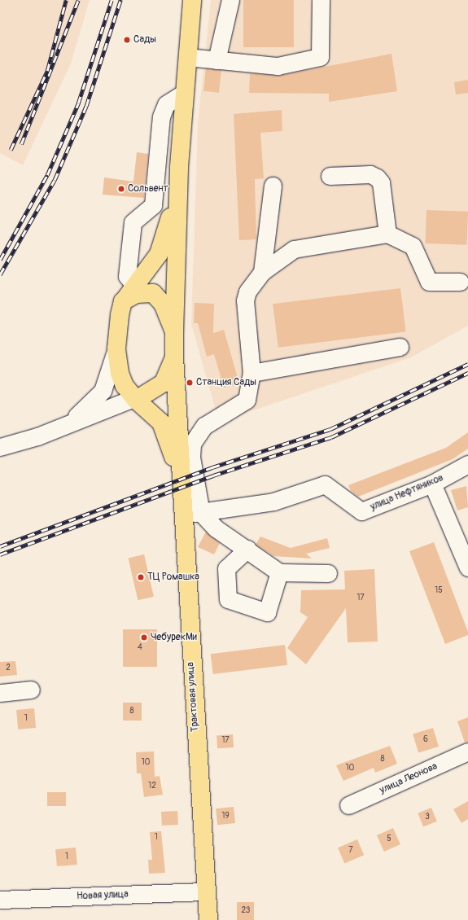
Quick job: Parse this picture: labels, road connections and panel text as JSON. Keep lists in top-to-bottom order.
{
  "streets": {
    "highway": ["Трактовая улица"],
    "street": ["улица Нефтяников", "улица Леонова", "Новая улица"]
  },
  "crossings": [
    ["улица Нефтяников", "Трактовая улица"],
    ["Трактовая улица", "Новая улица"]
  ],
  "places": [
    "Сады",
    "Сольвент",
    "Станция Сады",
    "ТЦ Ромашка",
    "ЧебурекМи"
  ],
  "house_numbers": [
    "15",
    "17",
    "4",
    "2",
    "8",
    "1",
    "6",
    "17",
    "8",
    "10",
    "10",
    "12",
    "19",
    "3",
    "1",
    "5",
    "7",
    "1",
    "23"
  ]
}
